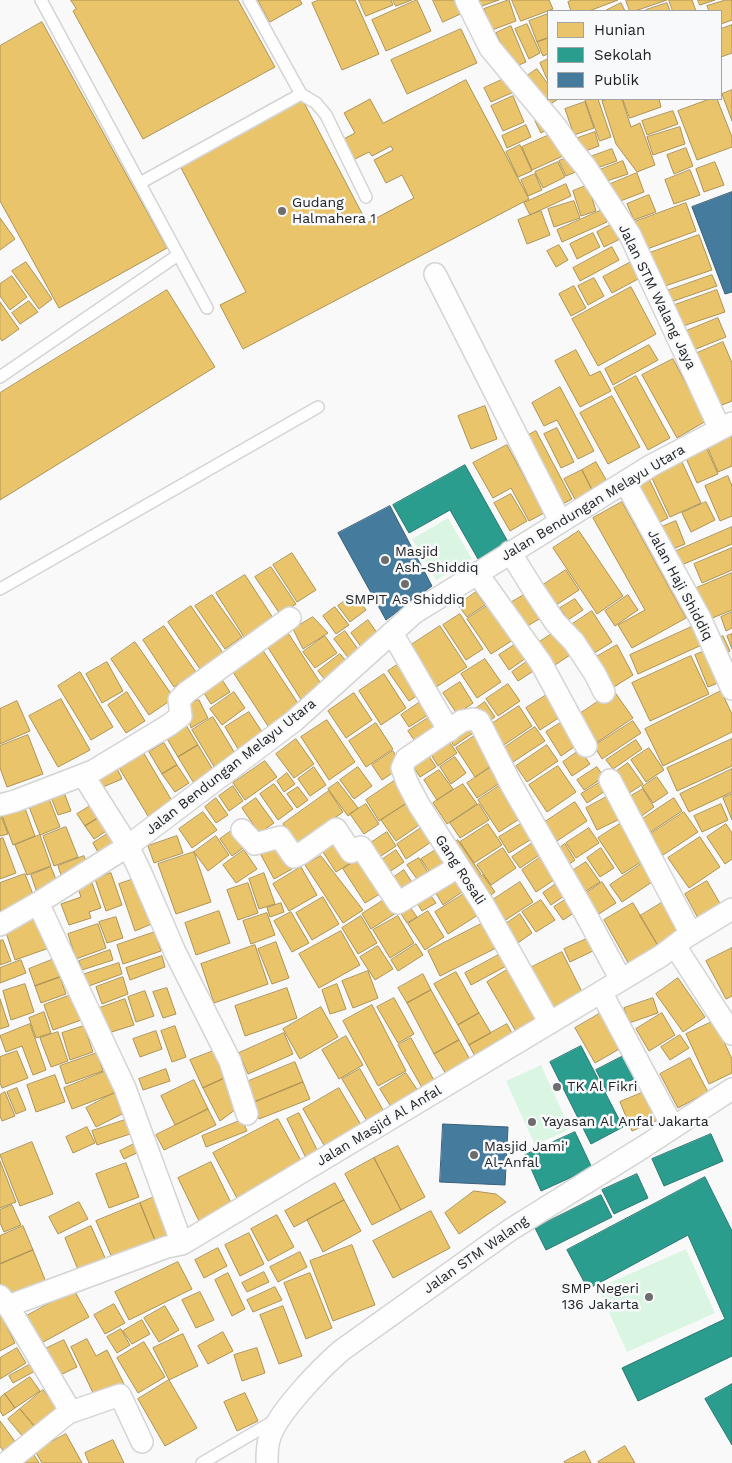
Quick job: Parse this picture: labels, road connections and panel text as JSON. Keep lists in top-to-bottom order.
{
  "streets": {
    "street": [
      "Jalan STM Walang Jaya",
      "Jalan Bendungan Melayu Utara",
      "Jalan Haji Shiddiq",
      "Gang Rosali",
      "Jalan Masjid Al Anfal",
      "Jalan STM Walang"
    ]
  },
  "crossings": [
    ["Jalan STM Walang Jaya", "Jalan Bendungan Melayu Utara"],
    ["Jalan Bendungan Melayu Utara", "Jalan Haji Shiddiq"],
    ["Gang Rosali", "Jalan Masjid Al Anfal"]
  ],
  "places": [
    "Gudang Halmahera 1",
    "Masjid Ash-Shiddiq",
    "SMPIT As Shiddiq",
    "TK Al Fikri",
    "Yayasan Al Anfal Jakarta",
    "Masjid Jami' Al-Anfal",
    "SMP Negeri 136 Jakarta"
  ],
  "legend": ["Hunian", "Sekolah", "Publik"]
}
